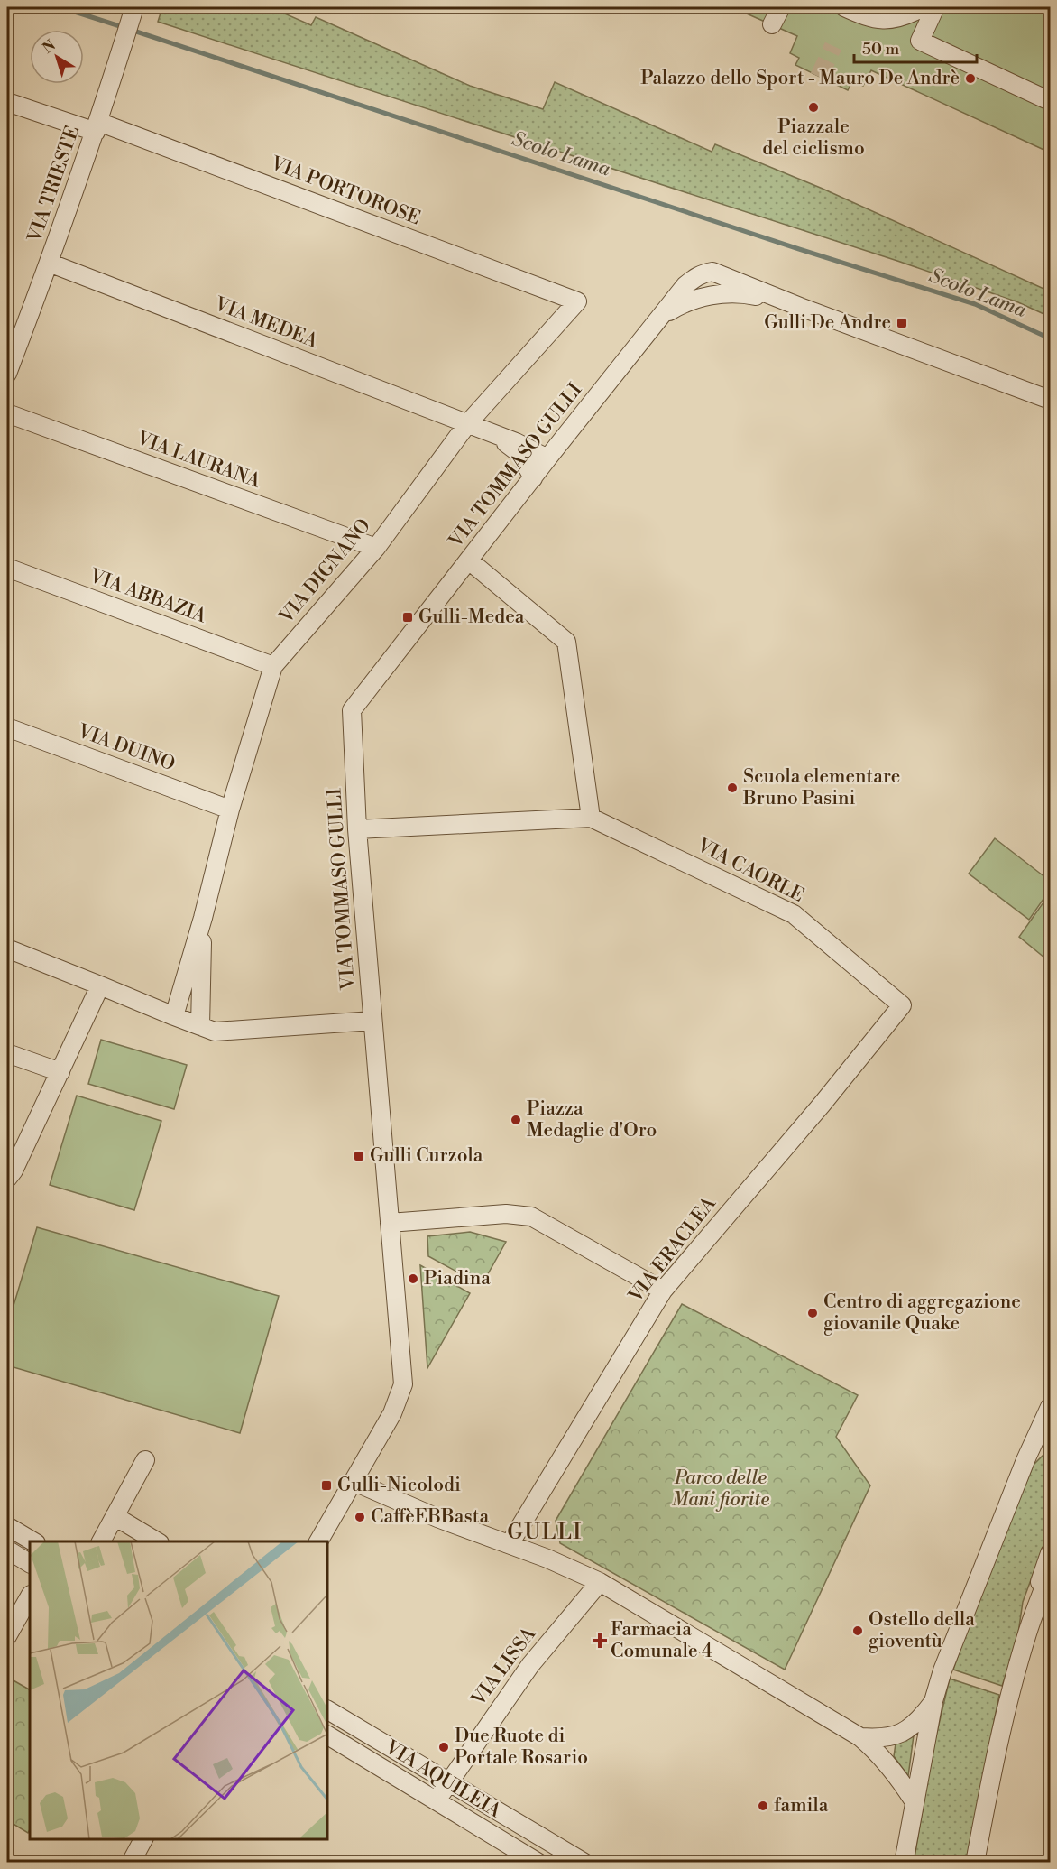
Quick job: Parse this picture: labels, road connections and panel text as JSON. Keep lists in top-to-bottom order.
{
  "streets": {
    "street": [
      "VIA TRIESTE",
      "VIA PORTOROSE",
      "VIA MEDEA",
      "VIA LAURANA",
      "VIA TOMMASO GULLI",
      "VIA DIGNANO",
      "VIA ABBAZIA",
      "VIA DUINO",
      "VIA CAORLE",
      "VIA ERACLEA",
      "VIA LISSA",
      "VIA AQUILEIA"
    ]
  },
  "crossings": [
    ["VIA TRIESTE", "VIA PORTOROSE"],
    ["VIA TRIESTE", "VIA MEDEA"],
    ["VIA PORTOROSE", "VIA DIGNANO"],
    ["VIA MEDEA", "VIA TOMMASO GULLI"],
    ["VIA MEDEA", "VIA DIGNANO"],
    ["VIA LAURANA", "VIA DIGNANO"],
    ["VIA TOMMASO GULLI", "VIA CAORLE"],
    ["VIA DIGNANO", "VIA ABBAZIA"],
    ["VIA DIGNANO", "VIA DUINO"],
    ["VIA CAORLE", "VIA ERACLEA"],
    ["VIA LISSA", "VIA AQUILEIA"]
  ],
  "districts": ["GULLI"],
  "water": ["Scolo Lama"],
  "parks": ["Parco delle Mani fiorite"],
  "places": {
    "other": [
      "Palazzo dello Sport - Mauro De Andrè",
      "Piazzale del ciclismo",
      "Scuola elementare Bruno Pasini",
      "Piazza Medaglie d'Oro",
      "Piadina",
      "Centro di aggregazione giovanile Quake",
      "CaffèEBBasta",
      "Ostello della gioventù",
      "Due Ruote di Portale Rosario",
      "famila"
    ],
    "transit": [
      "Gulli De Andre",
      "Gulli-Medea",
      "Gulli Curzola",
      "Gulli-Nicolodi"
    ],
    "health": ["Farmacia Comunale 4"]
  },
  "scale_bar": "50 m",
  "north": "top left"
}
